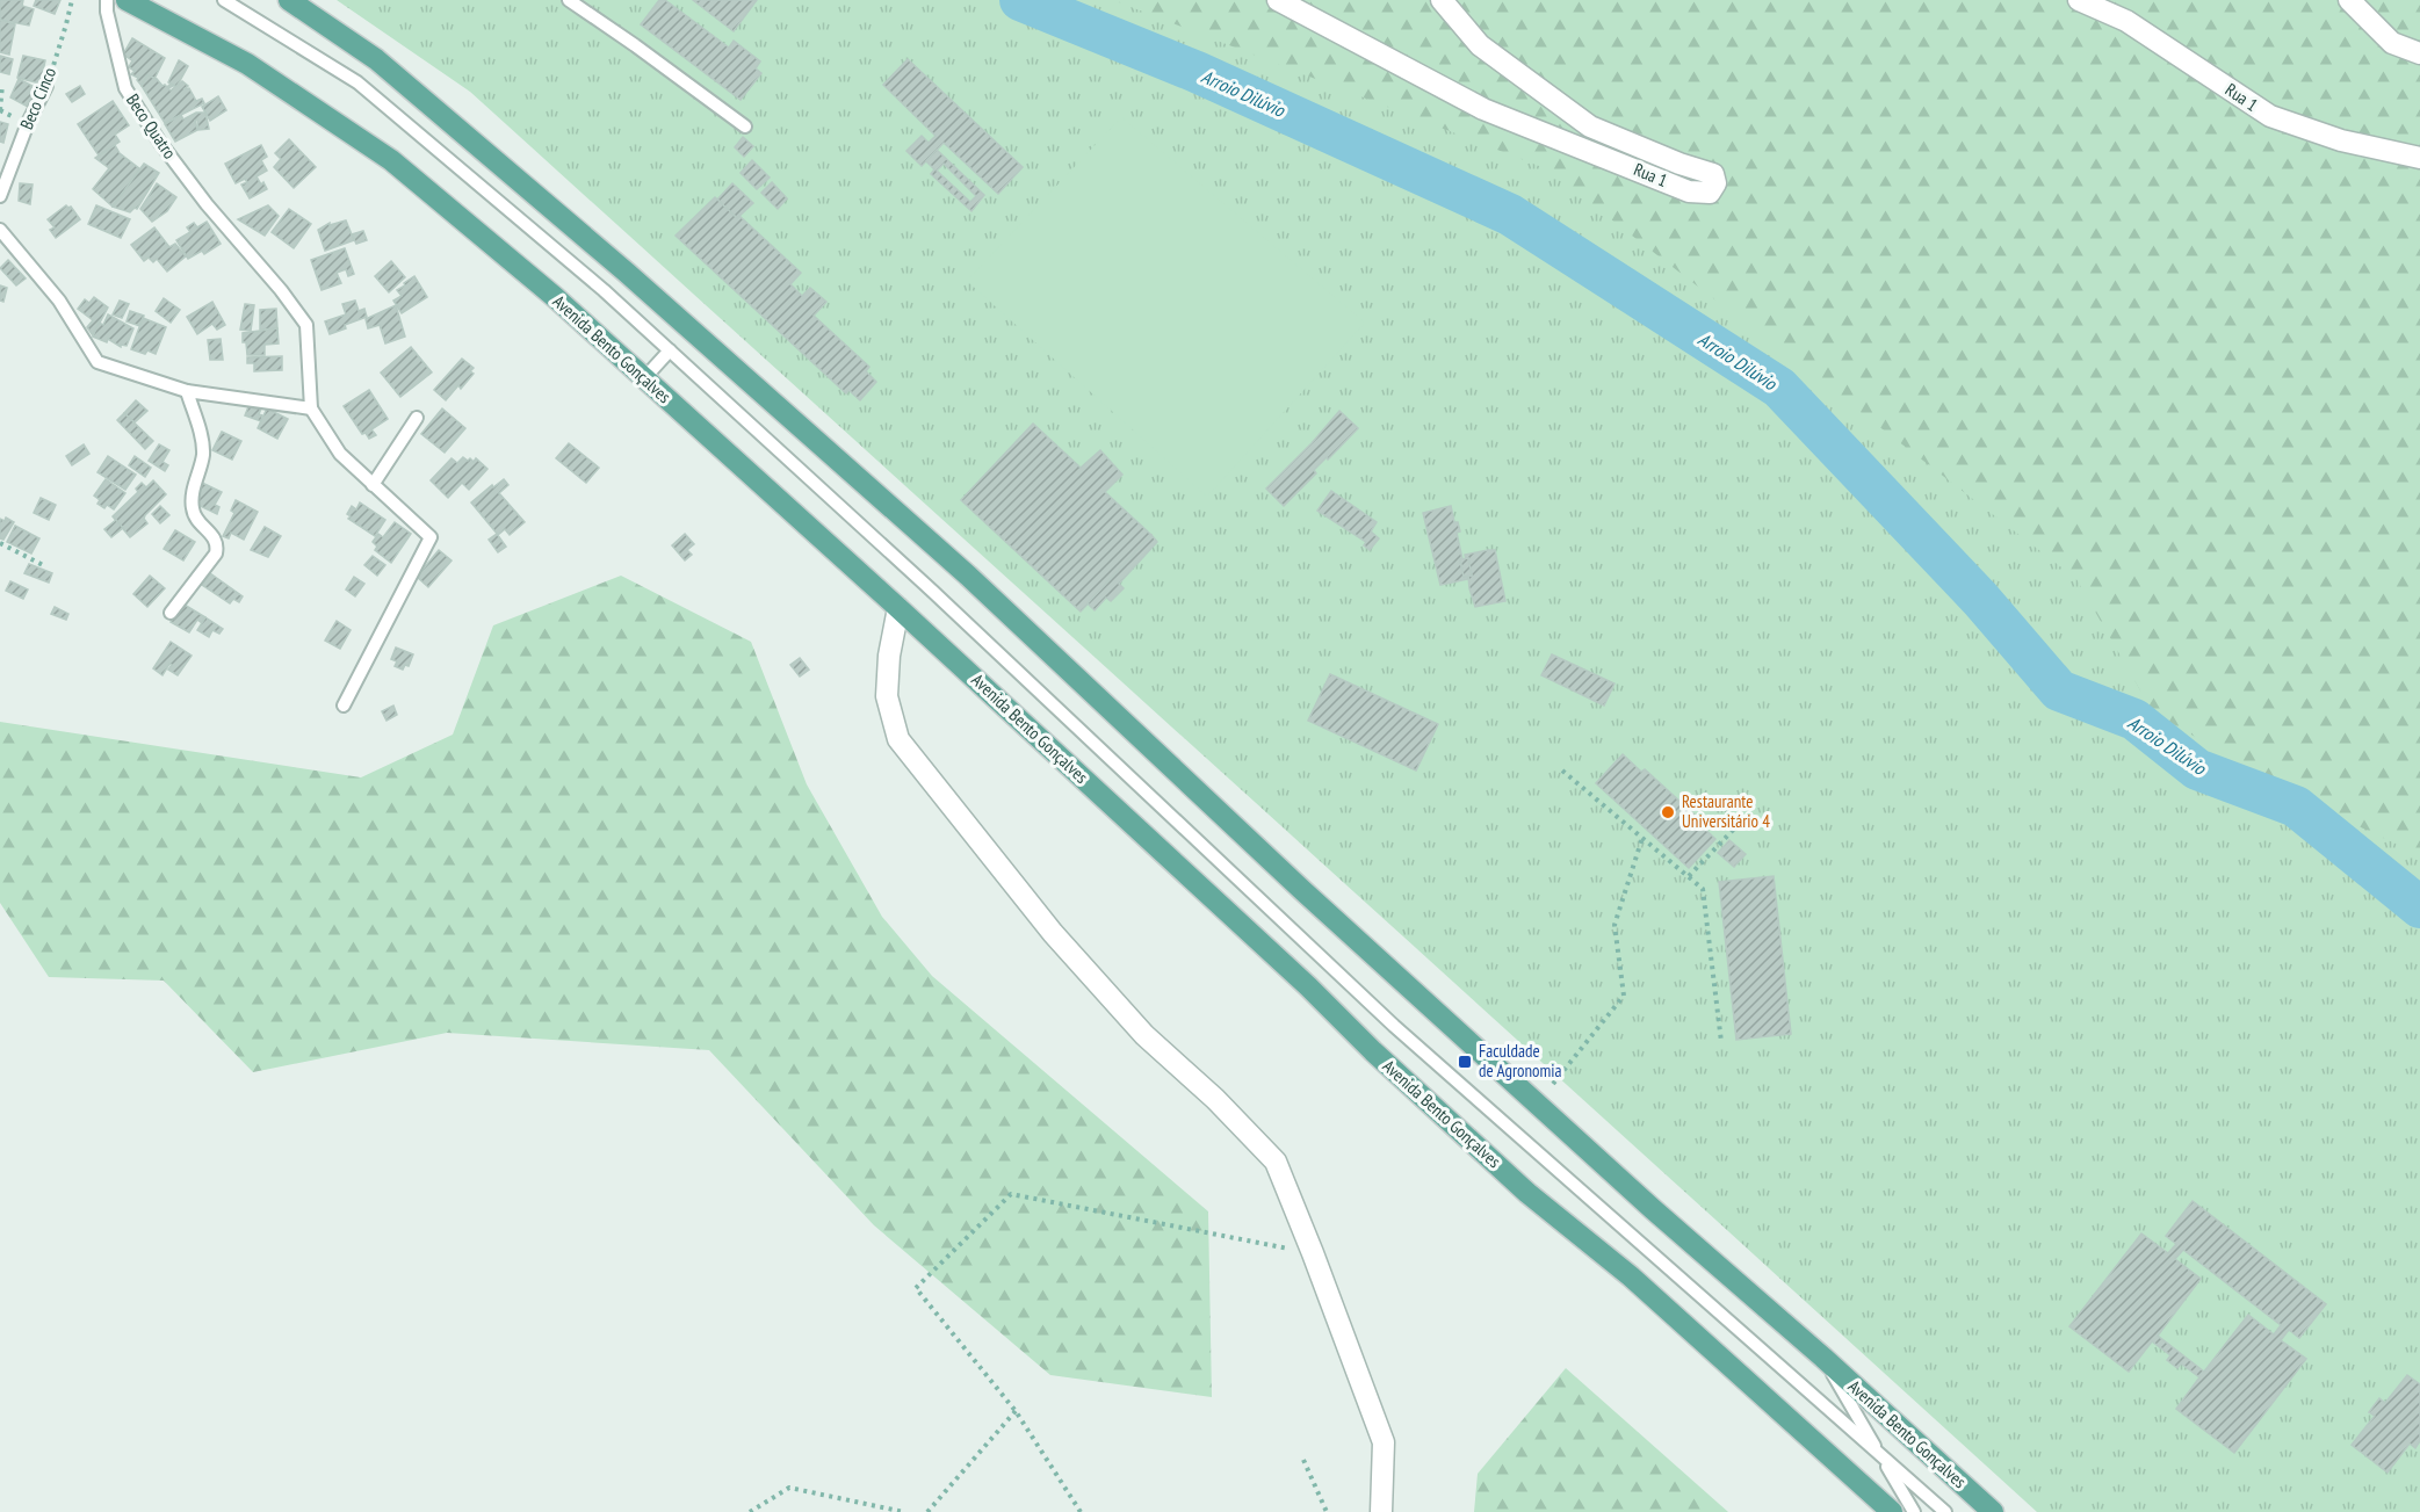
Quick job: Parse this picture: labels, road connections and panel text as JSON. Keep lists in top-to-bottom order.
{
  "streets": {
    "main road": ["Avenida Bento Gonçalves"],
    "street": ["Rua 1"],
    "lane": ["Beco Cinco", "Beco Quatro"]
  },
  "water": ["Arroio Dilúvio"],
  "places": {
    "other": ["Restaurante Universitário 4"],
    "transit": ["Faculdade de Agronomia"]
  }
}
